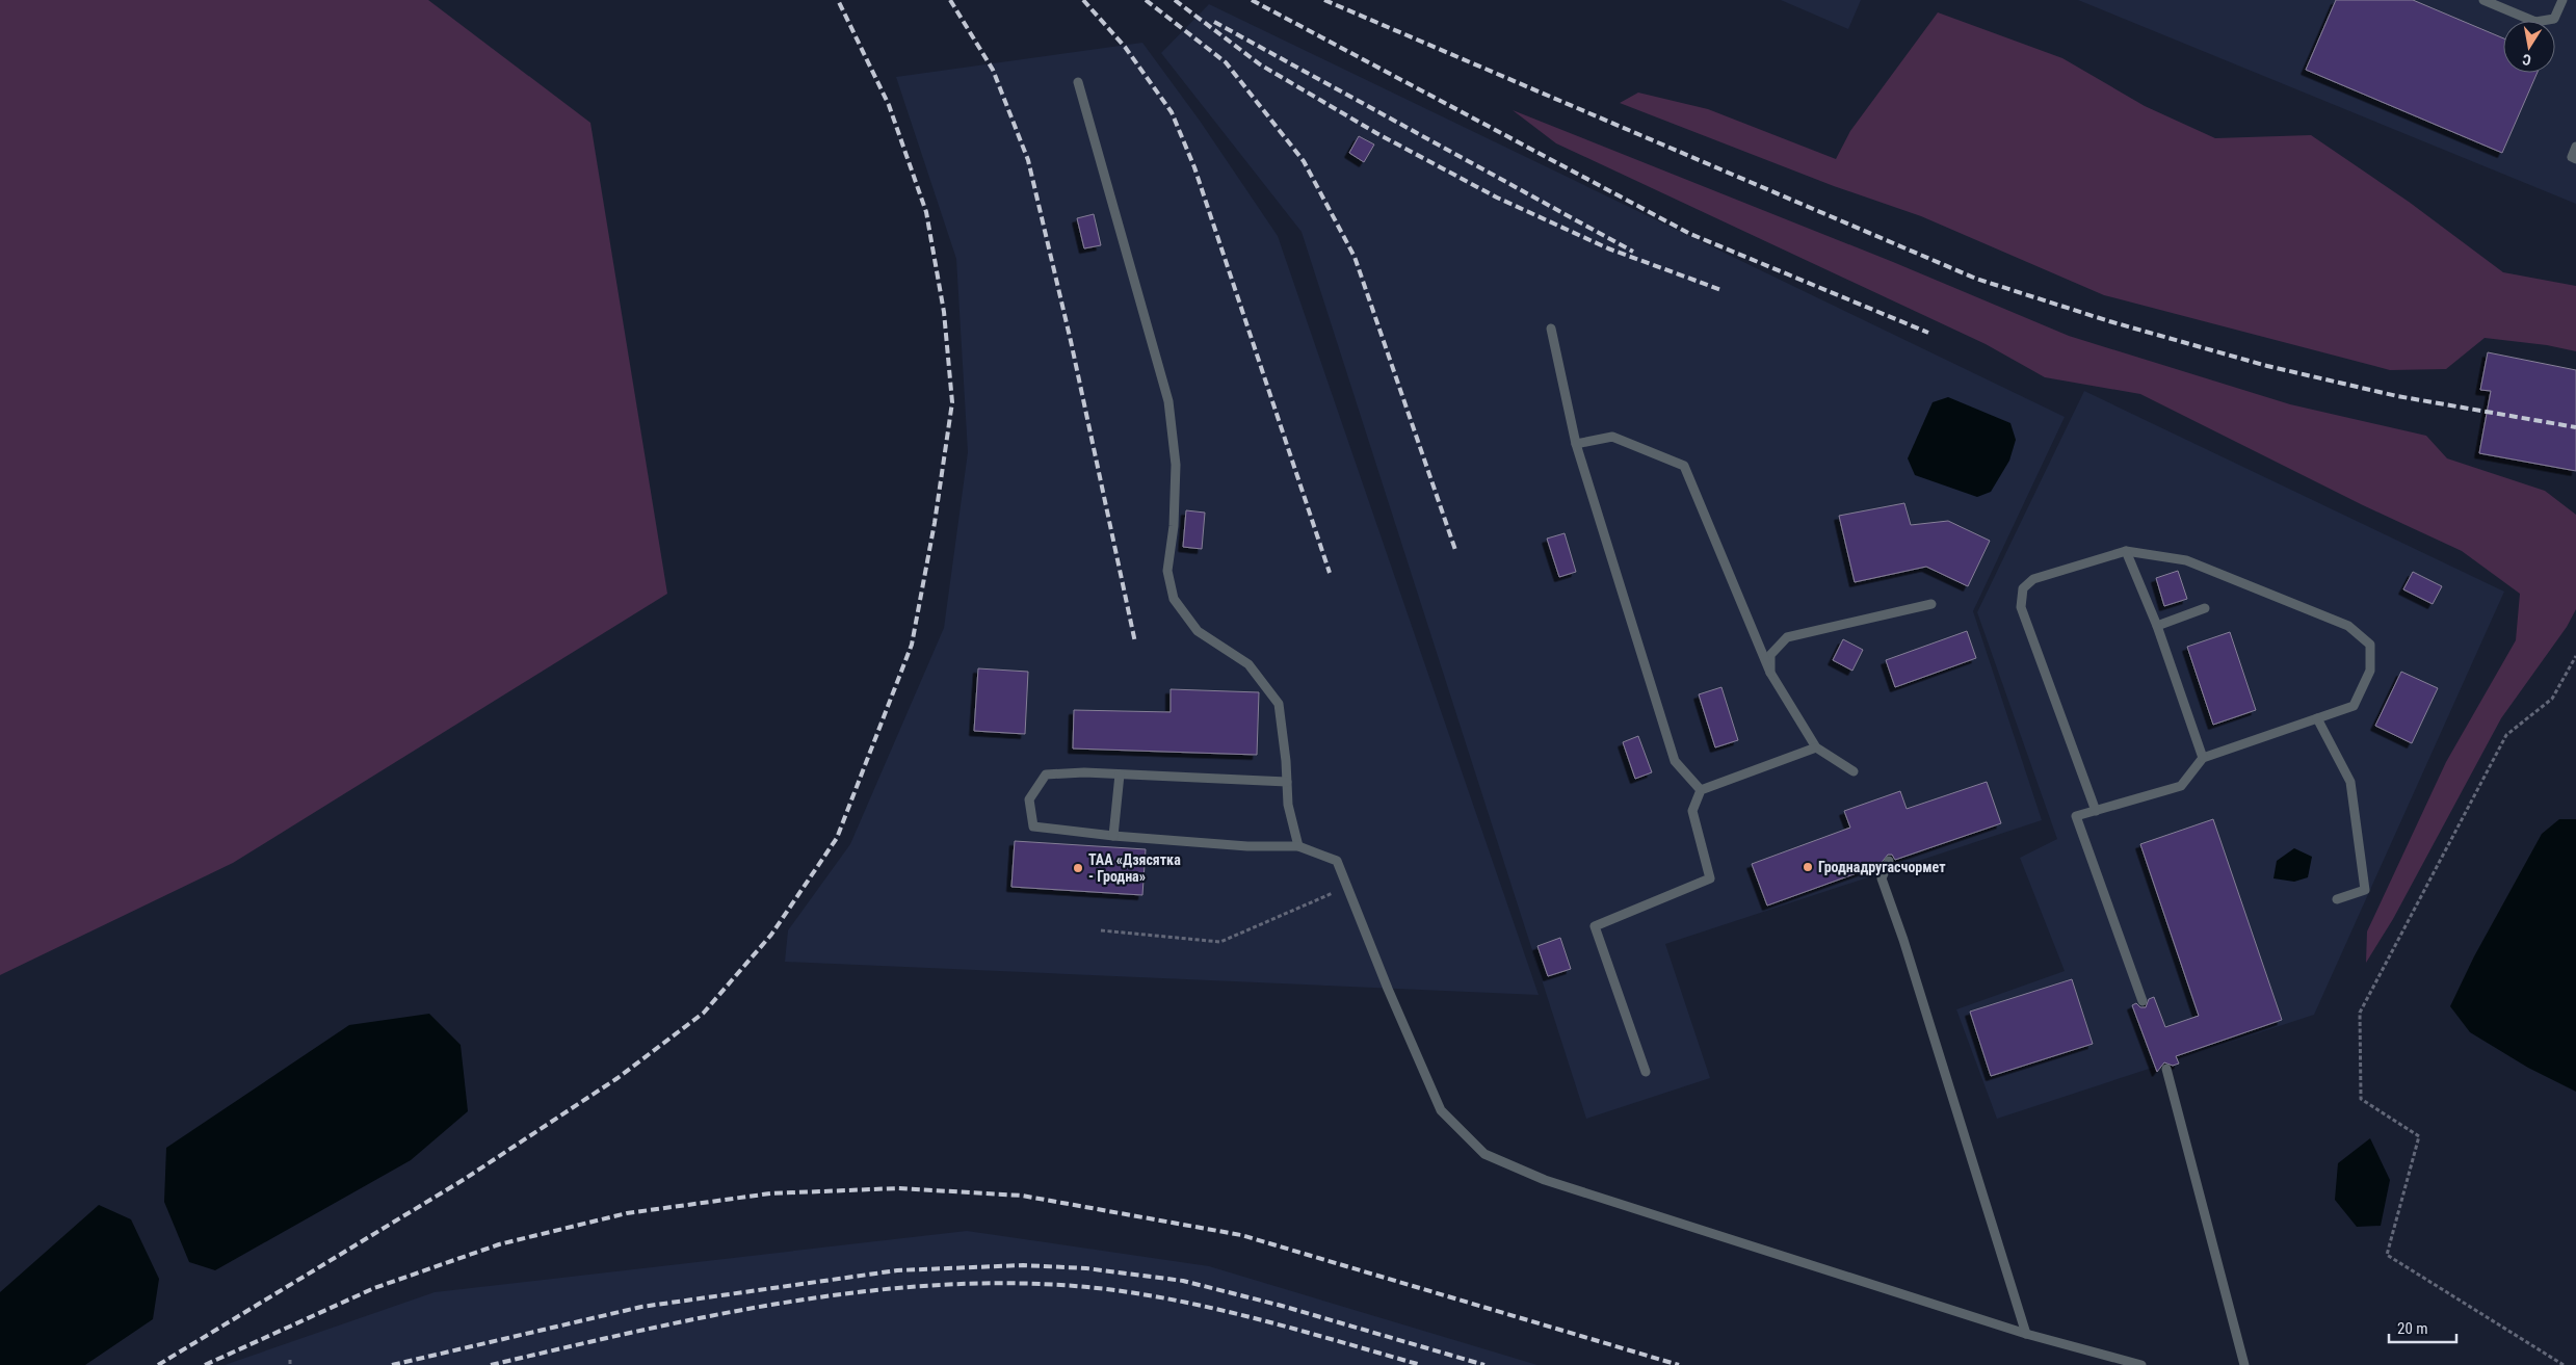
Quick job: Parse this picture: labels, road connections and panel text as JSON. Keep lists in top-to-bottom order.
{
  "places": ["Гроднадругасчормет", "ТАА «Дзясятка - Гродна»"],
  "scale_bar": "20 m",
  "north": "bottom"
}
